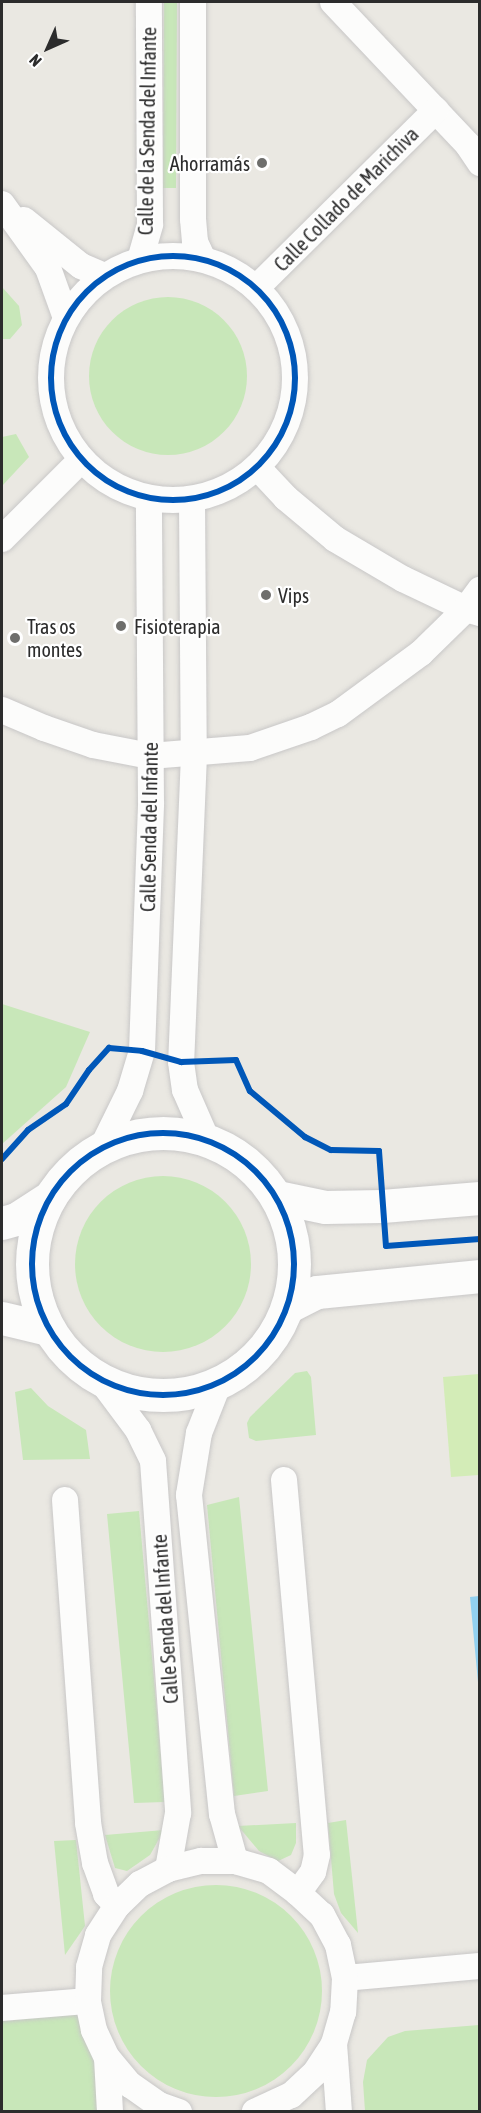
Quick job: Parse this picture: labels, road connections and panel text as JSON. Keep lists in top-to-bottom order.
{
  "streets": {
    "street": ["Calle de la Senda del Infante", "Calle Collado de Marichiva", "Calle Senda del Infante"]
  },
  "places": [
    "Ahorramás",
    "Vips",
    "Fisioterapia",
    "Tras os montes"
  ],
  "north": "bottom left"
}
